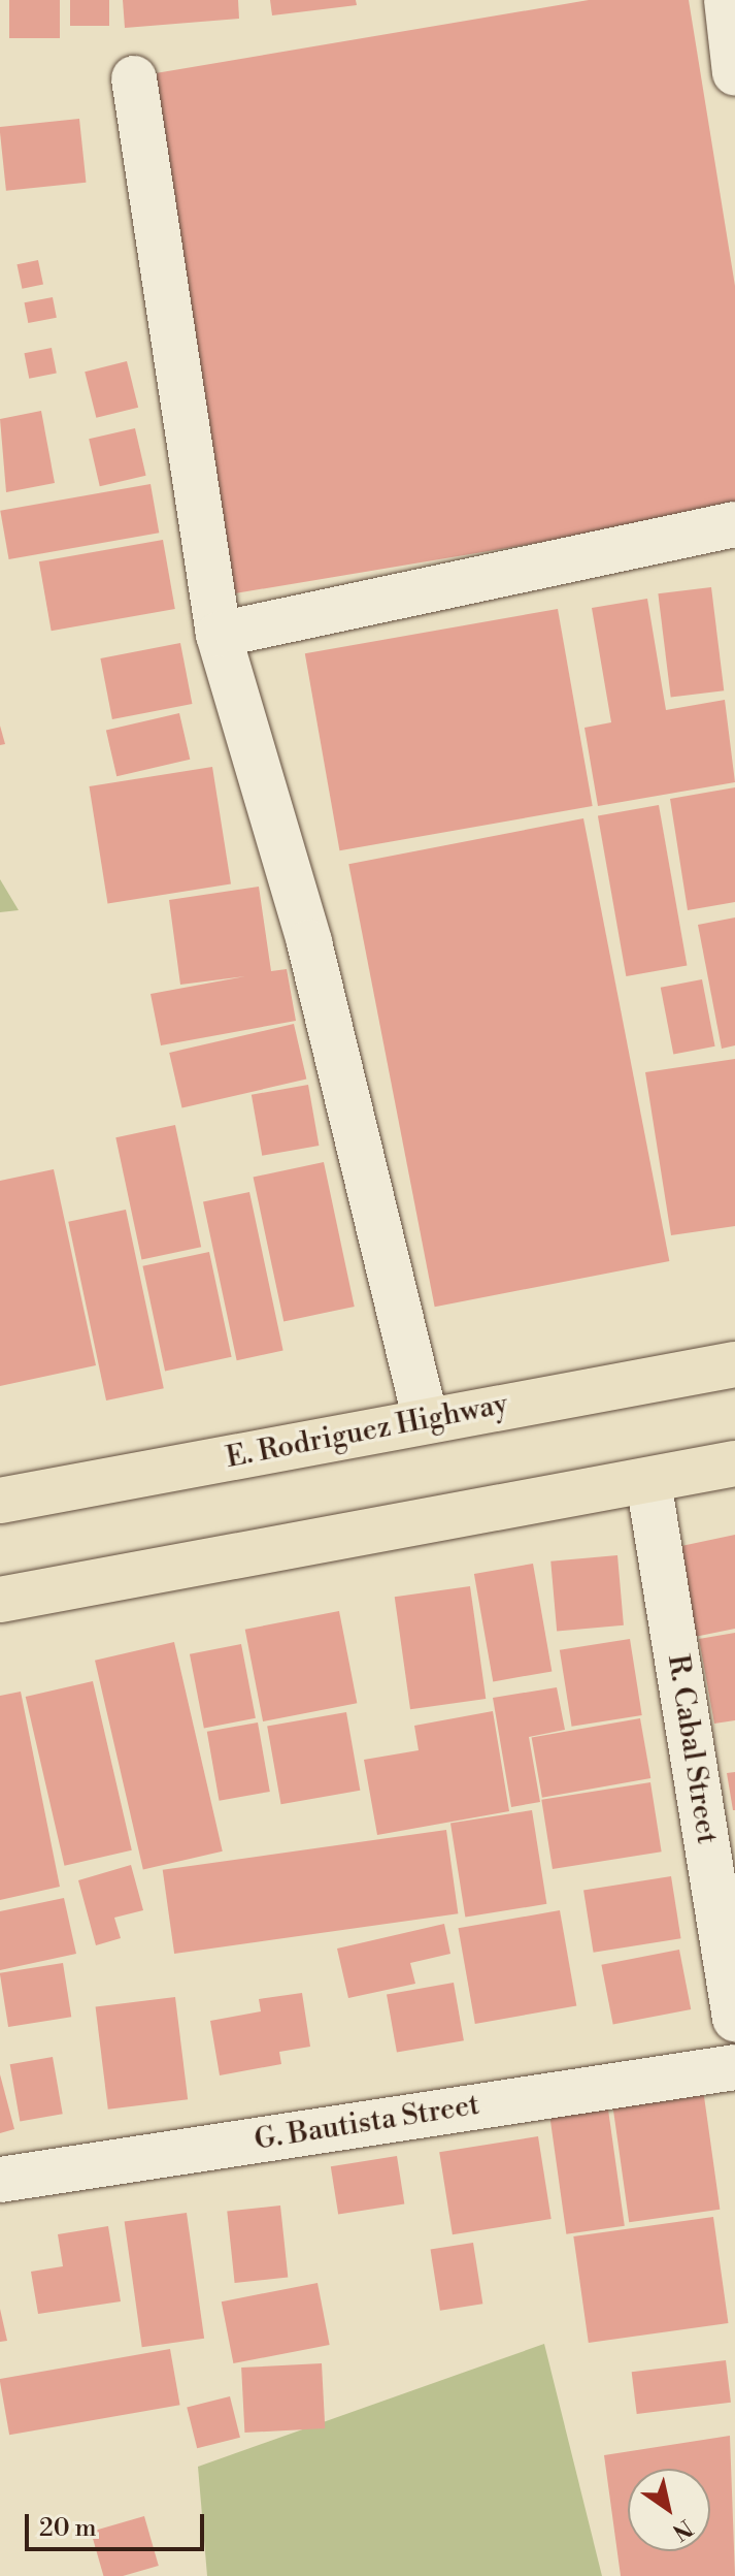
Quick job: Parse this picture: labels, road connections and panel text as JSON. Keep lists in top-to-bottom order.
{
  "streets": {
    "main road": ["E. Rodriguez Highway"],
    "street": ["R. Cabal Street", "G. Bautista Street"]
  },
  "scale_bar": "20 m",
  "north": "bottom right"
}
